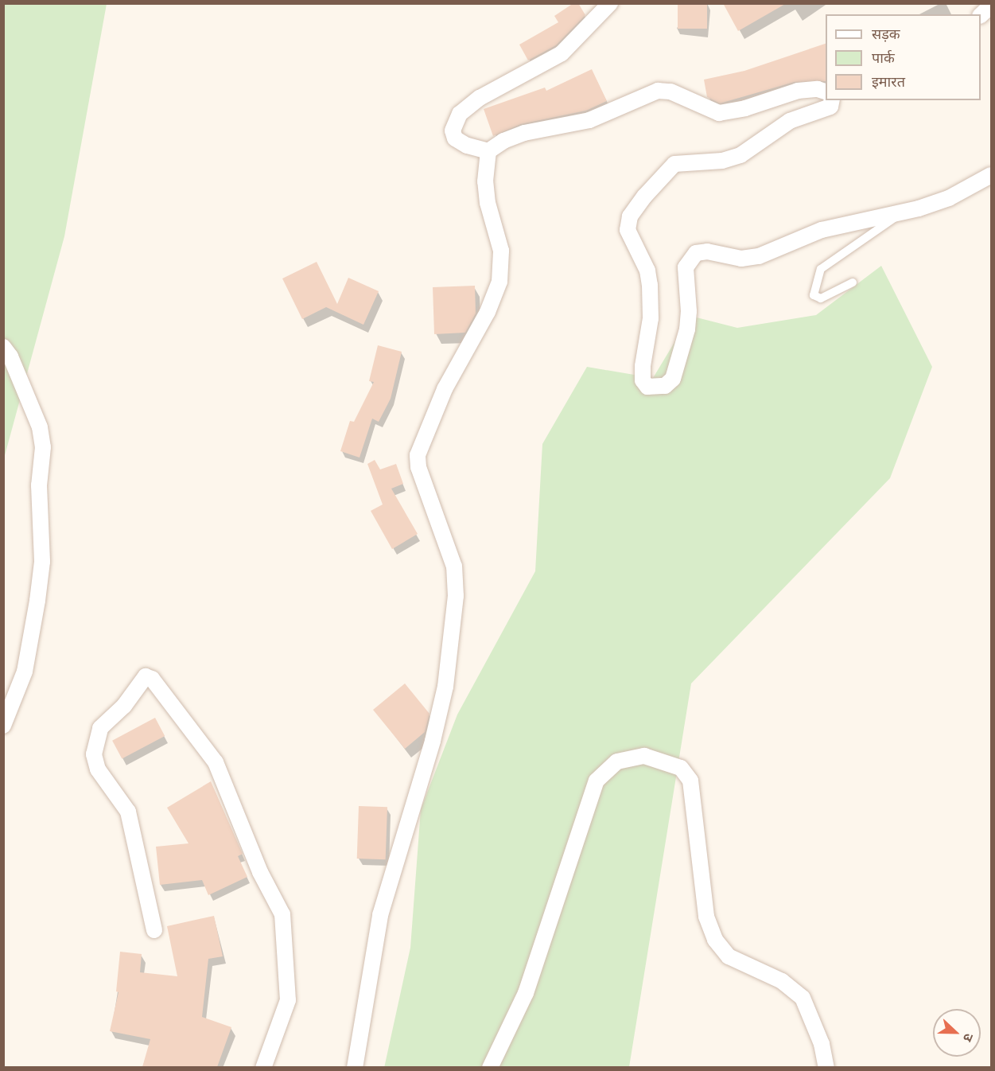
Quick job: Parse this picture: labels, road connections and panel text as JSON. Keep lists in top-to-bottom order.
{
  "legend": ["सड़क", "पार्क", "इमारत"],
  "north": "right"
}
